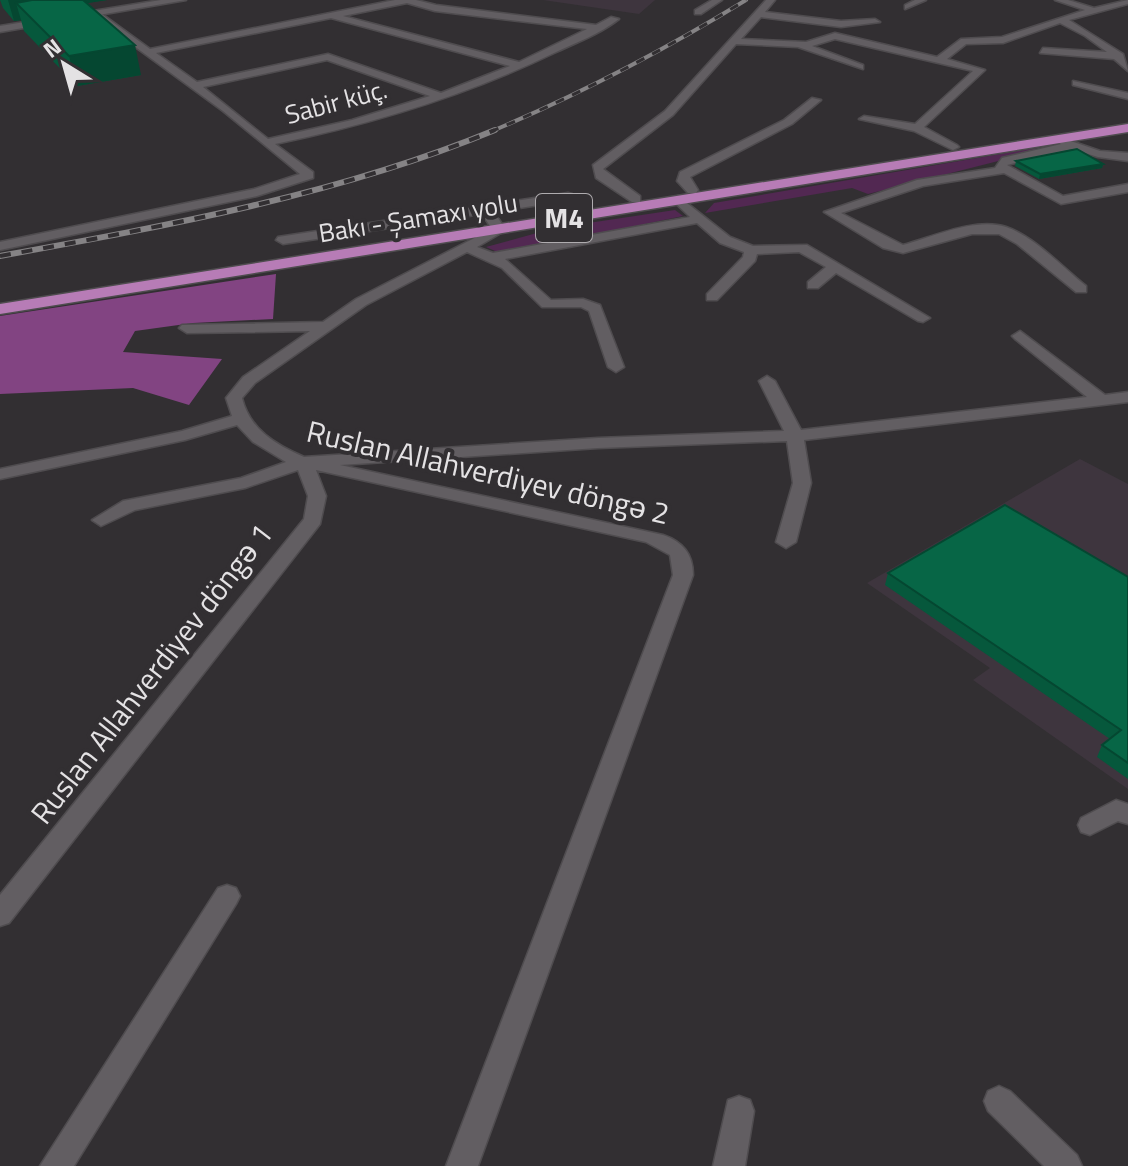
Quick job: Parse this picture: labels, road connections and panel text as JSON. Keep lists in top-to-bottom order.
{
  "streets": {
    "highway": ["Bakı - Şamaxı yolu", "M4"],
    "street": ["Sabir küç.", "Ruslan Allahverdiyev döngə 2", "Ruslan Allahverdiyev döngə 1"]
  },
  "crossings": [
    ["Ruslan Allahverdiyev döngə 2", "Ruslan Allahverdiyev döngə 1"]
  ],
  "north": "top left"
}
